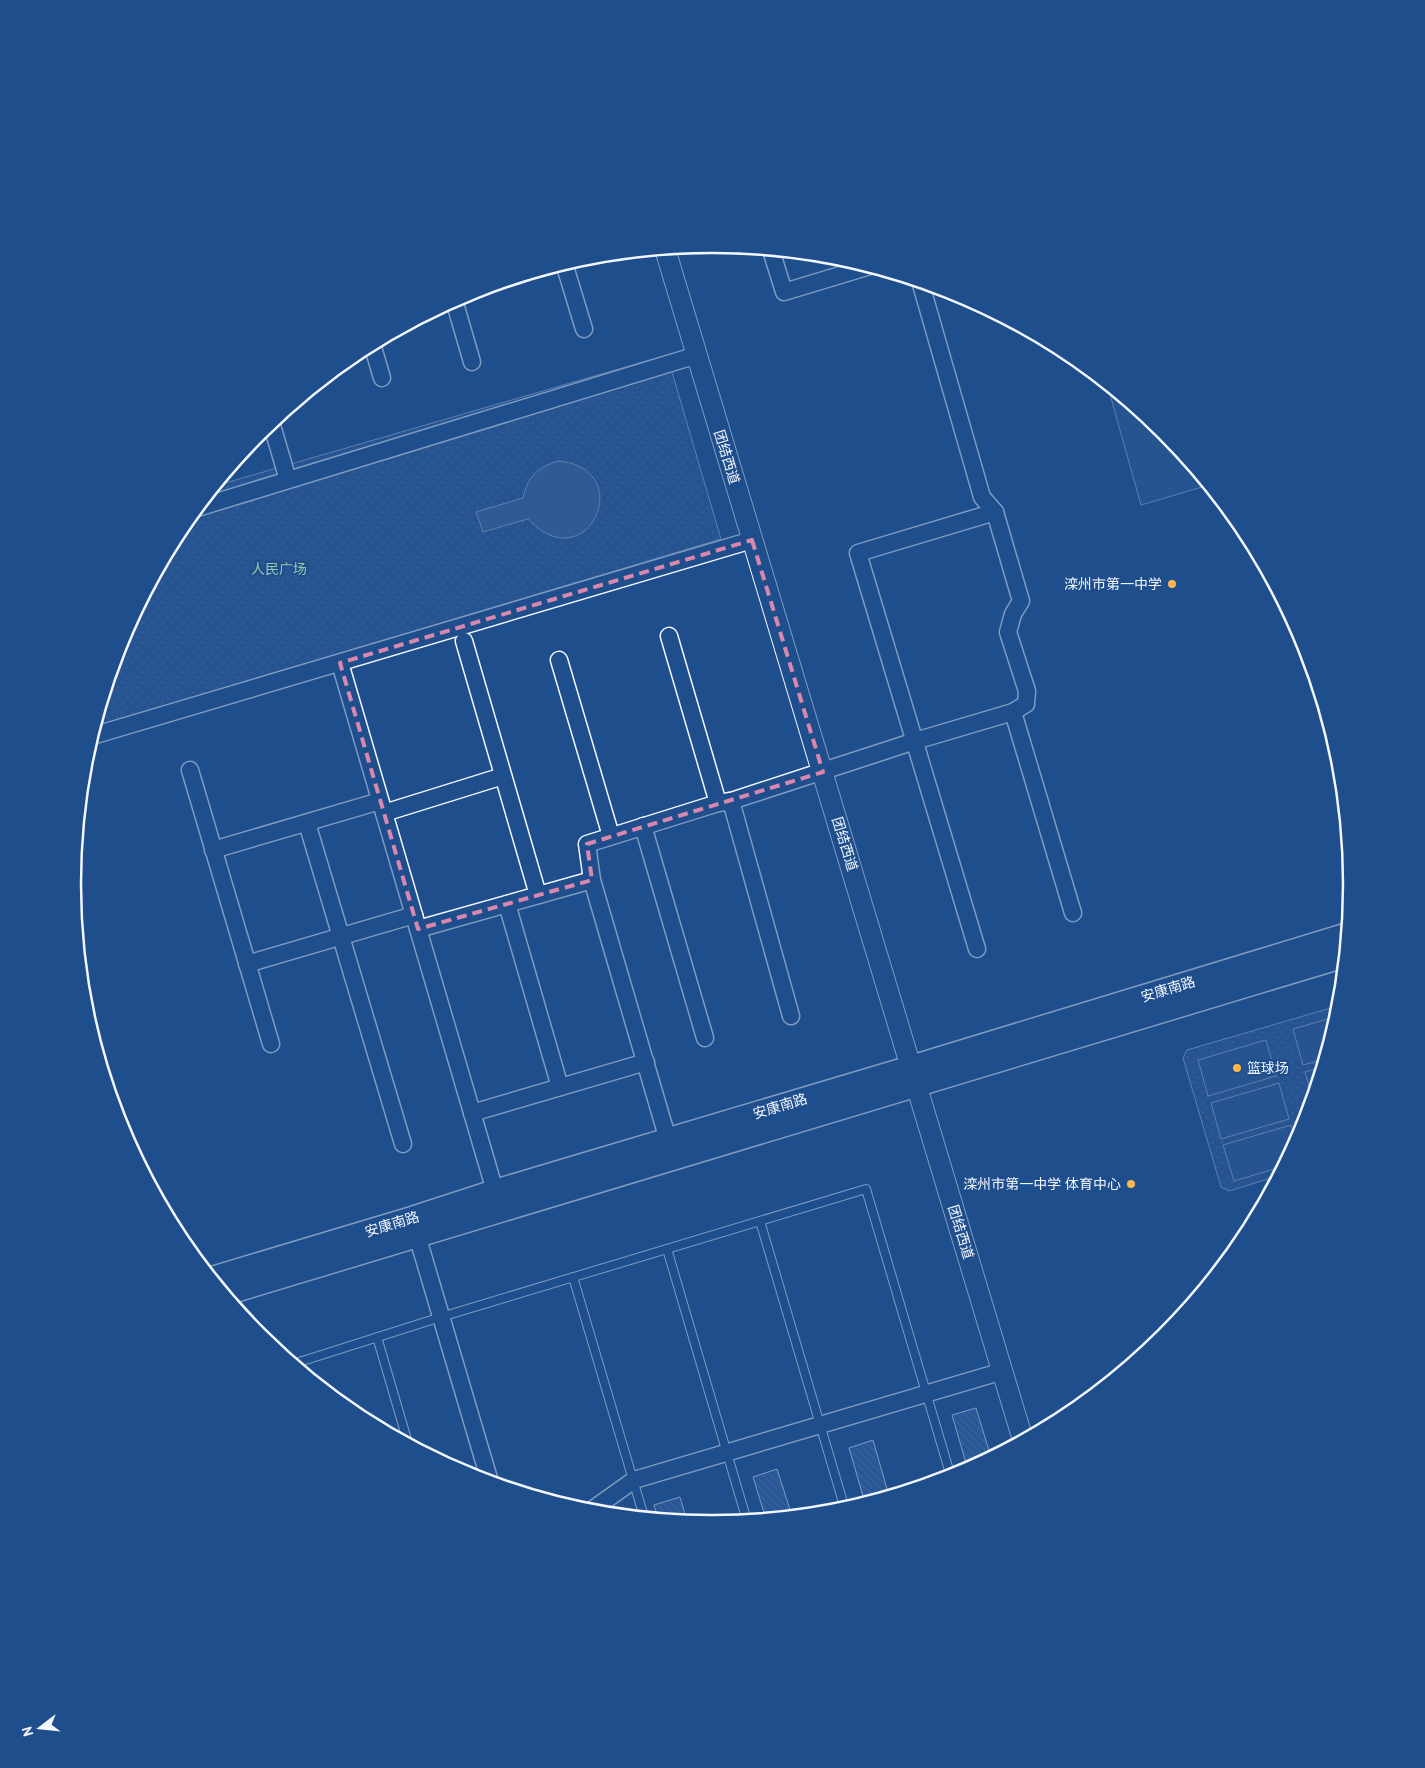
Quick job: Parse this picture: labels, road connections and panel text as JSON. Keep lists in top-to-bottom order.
{
  "streets": {
    "main road": ["安康南路"],
    "street": ["团结西道"]
  },
  "crossings": [
    ["团结西道", "安康南路"]
  ],
  "parks": ["人民广场"],
  "places": ["滦州市第一中学", "篮球场", "滦州市第一中学 体育中心"],
  "north": "left"
}
